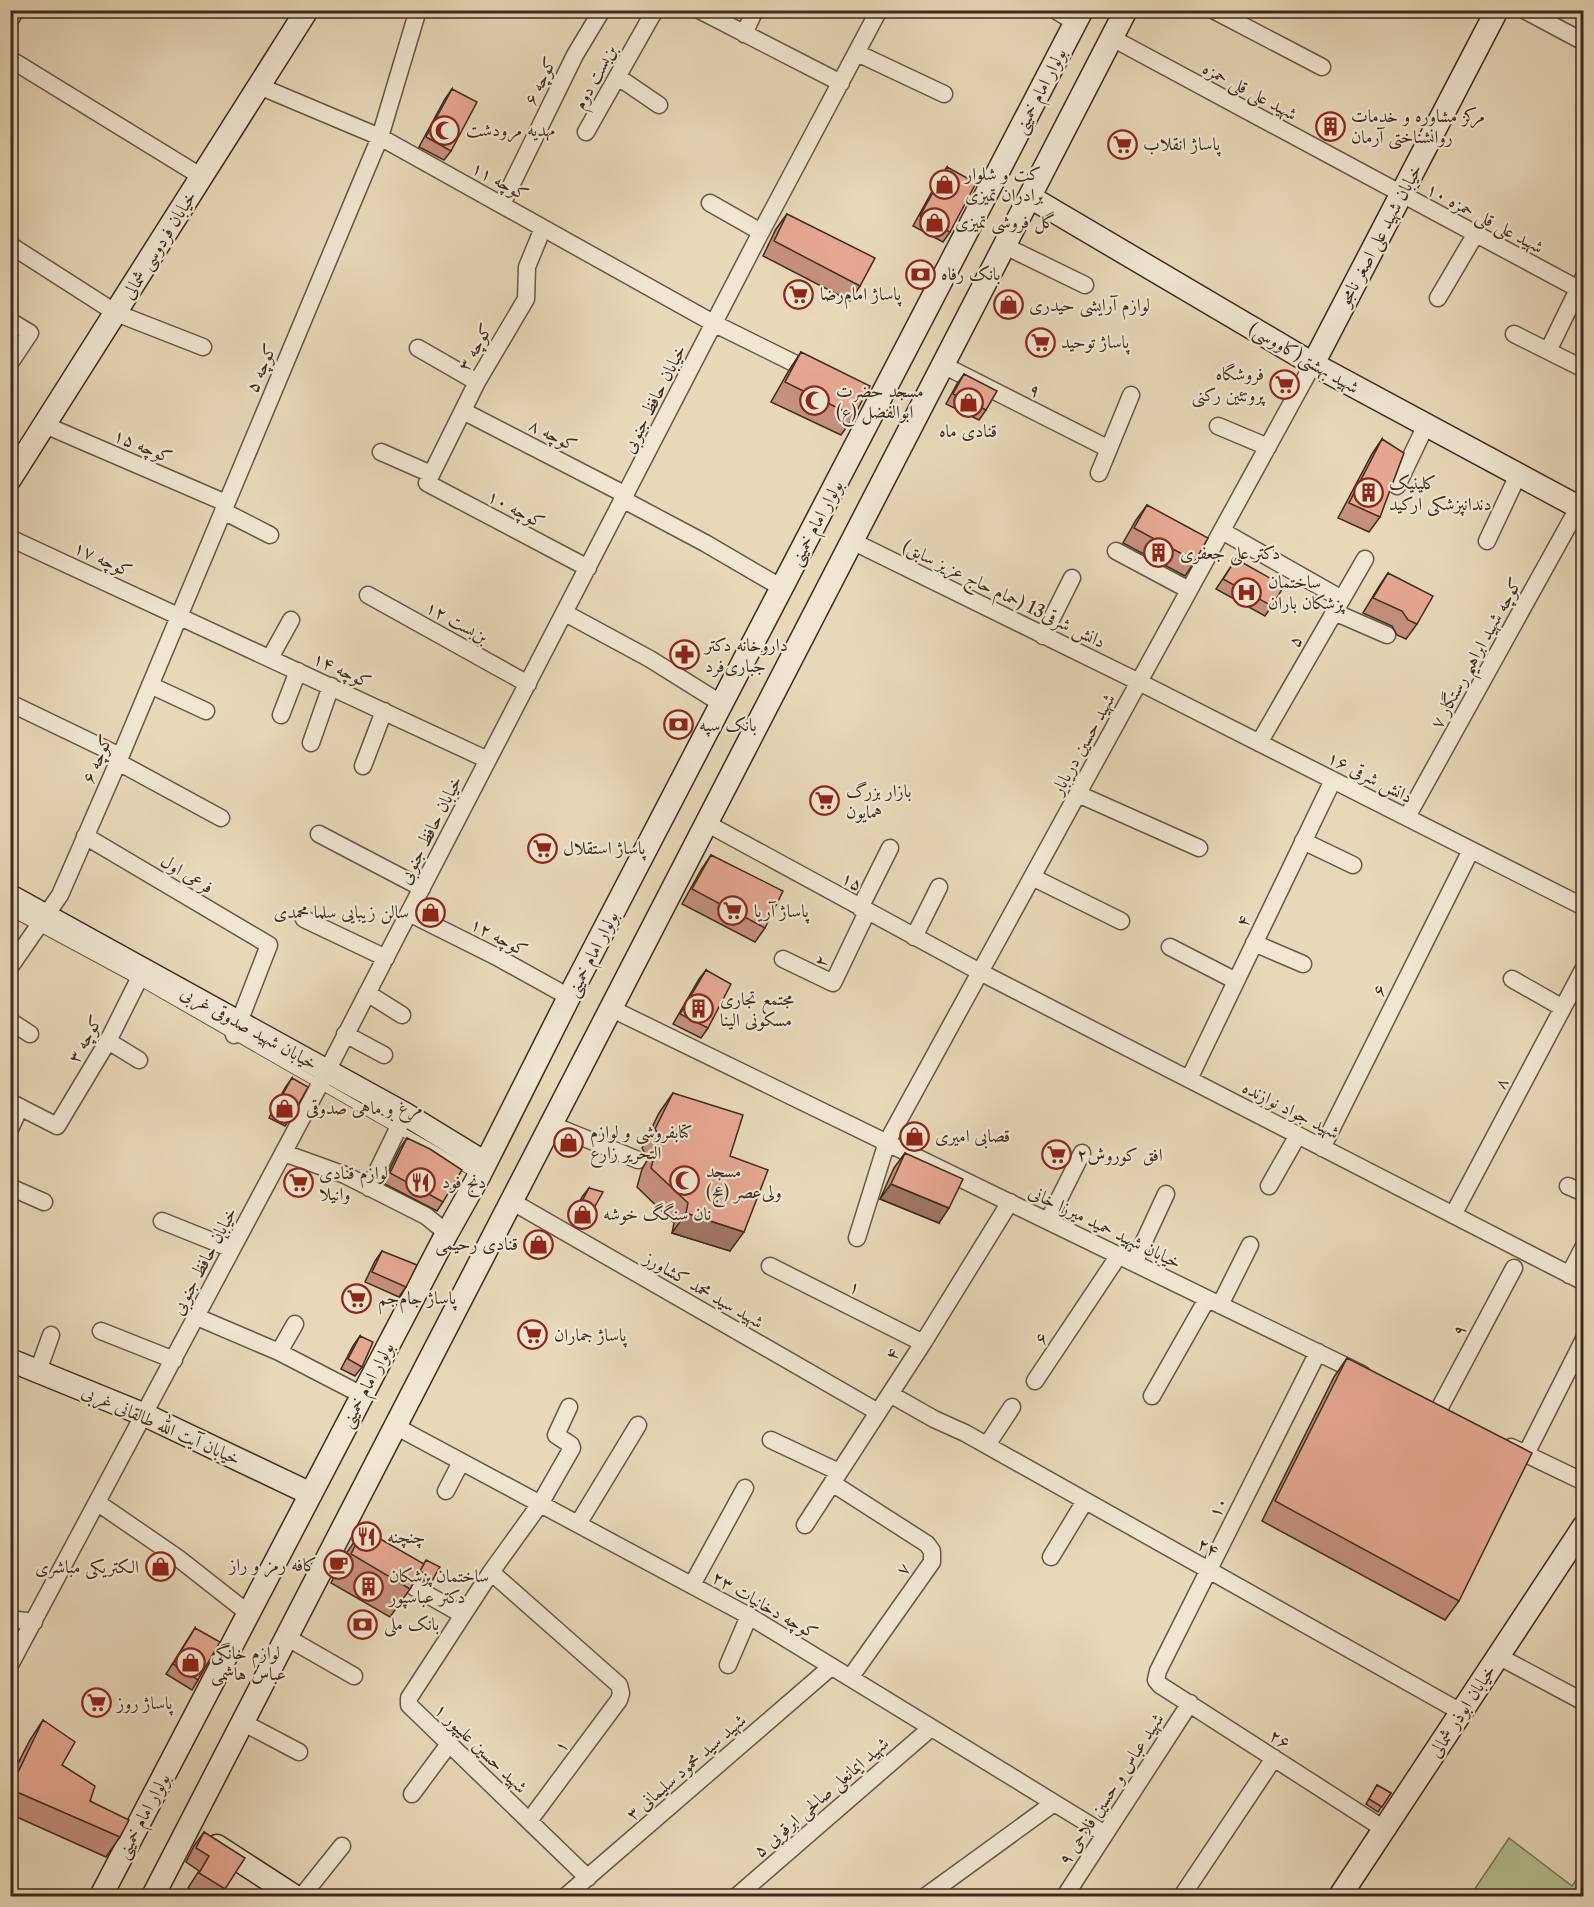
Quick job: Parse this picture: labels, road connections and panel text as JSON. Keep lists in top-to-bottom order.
{
  "streets": {
    "main road": [
      "بولوار امام خمینی",
      "خیابان شهید علی اصغر نامجو",
      "خیابان فردوسی شمالی",
      "شهید بهشتی(کاووسی)",
      "خیابان شهید صدوقی غربی",
      "خیابان آیت الله طالقانی غربی",
      "خیابان ابوذر شمالی"
    ],
    "street": [
      "بن‌بست دوم",
      "کوچه ۶",
      "شهید علی قلی حمزه",
      "کوچه ۱۱",
      "شهید علی قلی حمزه ۱۰",
      "کوچه ۳",
      "کوچه ۵",
      "۹",
      "خیابان حافظ جنوبی",
      "کوچه ۸",
      "کوچه ۱۵",
      "کوچه ۱۰",
      "کوچه ۱۷",
      "دانش شرقی13 (حمام حاج عزیز سابق)",
      "بن‌بست ۱۲",
      "۵",
      "کوچه شهید ابراهیم رستگار ۷",
      "کوچه ۱۴",
      "شهید حسین دریابار",
      "دانش شرقی ۱۶",
      "فرعی اول",
      "۱۵",
      "۴",
      "کوچه ۱۲",
      "۲",
      "۶",
      "۸",
      "شهید جواد نوازنده",
      "خیابان شهید حمید میرزا خانی",
      "۱",
      "شهید سید محمد کشاورز",
      "۱۰",
      "۲۴",
      "۷",
      "کوچه دخانیات ۲۳",
      "۲۶",
      "شهید حسین علیپور ۱",
      "شهید سید محمود سلیمانی ۳",
      "شهید عباس و حسین فلاحی ۹",
      "شهید ایمانعلی صالحی ابرقویی ۵"
    ]
  },
  "crossings": [
    ["کوچه ۶", "کوچه ۱۱"],
    ["کوچه ۶", "کوچه ۵"],
    ["کوچه ۶", "کوچه ۱۷"],
    ["کوچه ۶", "کوچه ۱۴"],
    ["کوچه ۶", "فرعی اول"],
    ["کوچه ۶", "خیابان شهید صدوقی غربی"],
    ["بولوار امام خمینی", "کوچه ۱۲"],
    ["بولوار امام خمینی", "خیابان شهید صدوقی غربی"],
    ["بولوار امام خمینی", "خیابان آیت الله طالقانی غربی"],
    ["شهید علی قلی حمزه", "شهید علی قلی حمزه ۱۰"],
    ["شهید علی قلی حمزه", "خیابان شهید علی اصغر نامجو"],
    ["کوچه ۱۱", "خیابان فردوسی شمالی"],
    ["کوچه ۱۱", "کوچه ۳"],
    ["کوچه ۱۱", "کوچه ۵"],
    ["کوچه ۱۱", "خیابان حافظ جنوبی"],
    ["شهید علی قلی حمزه ۱۰", "خیابان شهید علی اصغر نامجو"],
    ["خیابان شهید علی اصغر نامجو", "شهید بهشتی(کاووسی)"],
    ["خیابان شهید علی اصغر نامجو", "شهید حسین دریابار"],
    ["خیابان فردوسی شمالی", "کوچه ۱۵"],
    ["کوچه ۳", "کوچه ۸"],
    ["کوچه ۳", "کوچه ۱۰"],
    ["کوچه ۳", "خیابان شهید صدوقی غربی"],
    ["شهید بهشتی(کاووسی)", "کوچه شهید ابراهیم رستگار ۷"],
    ["شهید بهشتی(کاووسی)", "شهید حسین دریابار"],
    ["کوچه ۵", "کوچه ۱۵"],
    ["کوچه ۵", "کوچه ۱۷"],
    ["کوچه ۵", "کوچه ۱۴"],
    ["خیابان حافظ جنوبی", "کوچه ۸"],
    ["خیابان حافظ جنوبی", "کوچه ۱۰"],
    ["خیابان حافظ جنوبی", "بن‌بست ۱۲"],
    ["خیابان حافظ جنوبی", "کوچه ۱۴"],
    ["خیابان حافظ جنوبی", "کوچه ۱۲"],
    ["خیابان حافظ جنوبی", "خیابان شهید صدوقی غربی"],
    ["خیابان حافظ جنوبی", "خیابان آیت الله طالقانی غربی"],
    ["کوچه ۱۷", "کوچه ۱۴"],
    ["دانش شرقی13 (حمام حاج عزیز سابق)", "شهید حسین دریابار"],
    ["دانش شرقی13 (حمام حاج عزیز سابق)", "دانش شرقی ۱۶"],
    ["۵", "دانش شرقی ۱۶"],
    ["کوچه شهید ابراهیم رستگار ۷", "دانش شرقی ۱۶"],
    ["شهید حسین دریابار", "دانش شرقی ۱۶"],
    ["شهید حسین دریابار", "۱۵"],
    ["شهید حسین دریابار", "شهید جواد نوازنده"],
    ["شهید حسین دریابار", "خیابان شهید حمید میرزا خانی"],
    ["دانش شرقی ۱۶", "۴"],
    ["دانش شرقی ۱۶", "۶"],
    ["فرعی اول", "خیابان شهید صدوقی غربی"],
    ["۱۵", "۲"],
    ["۱۵", "شهید جواد نوازنده"],
    ["۴", "شهید جواد نوازنده"],
    ["۴", "خیابان شهید حمید میرزا خانی"],
    ["۴", "۱"],
    ["۴", "شهید سید محمد کشاورز"],
    ["۴", "۲۴"],
    ["۴", "۷"],
    ["۶", "شهید جواد نوازنده"],
    ["۶", "خیابان شهید حمید میرزا خانی"],
    ["۸", "شهید جواد نوازنده"],
    ["خیابان شهید حمید میرزا خانی", "۱۰"],
    ["۱", "شهید حسین علیپور ۱"],
    ["۱۰", "۲۴"],
    ["۱۰", "۲۶"],
    ["۲۴", "خیابان ابوذر شمالی"],
    ["۷", "کوچه دخانیات ۲۳"],
    ["کوچه دخانیات ۲۳", "شهید سید محمود سلیمانی ۳"],
    ["کوچه دخانیات ۲۳", "شهید عباس و حسین فلاحی ۹"],
    ["کوچه دخانیات ۲۳", "شهید ایمانعلی صالحی ابرقویی ۵"],
    ["خیابان ابوذر شمالی", "۲۶"],
    ["۲۶", "شهید عباس و حسین فلاحی ۹"],
    ["شهید حسین علیپور ۱", "شهید سید محمود سلیمانی ۳"]
  ],
  "places": {
    "building": [
      "مرکز مشاوره و خدمات روانشناختی آرمان",
      "کلینیک دندانپزشکی ارکید",
      "دکتر علی جعفری",
      "مجتمع تجاری مسکونی الینا",
      "ساختمان پزشکان دکتر عباسپور"
    ],
    "mosque": ["مهدیه مرودشت", "مسجد حضرت ابوالفضل (ع)", "مسجد ولی‌عصر (عج)"],
    "supermarket": [
      "پاساژ انقلاب",
      "پاساژ امام‌رضا",
      "پاساژ توحید",
      "فروشگاه پروتئین رکنی",
      "بازار بزرگ همایون",
      "پاساژ استقلال",
      "پاساژ آریا",
      "افق کوروش۲",
      "لوازم قنادی وانیلا",
      "پاساژ جام‌جم",
      "پاساژ جماران",
      "پاساژ روز"
    ],
    "shop": [
      "کت و شلوار برادران تمیزی",
      "گل فروشی تمیزی",
      "لوازم آرایشی حیدری",
      "قنادی ماه",
      "سالن زیبایی سلما محمدی",
      "مرغ و ماهی صدوقی",
      "قصابی امیری",
      "کتابفروشی و لوازم التحریر زارع",
      "نان سنگگ خوشه",
      "قنادی رحیمی",
      "الکتریکی مباشری",
      "لوازم خانگی عباس هاشمی"
    ],
    "bank": ["بانک رفاه", "بانک سپه", "بانک ملی"],
    "hospital": ["ساختمان پزشکان باران"],
    "pharmacy": ["داروخانه دکتر جباری‌فرد"],
    "restaurant": ["دنج فود", "چنچنه"],
    "cafe": ["کافه رمز و راز"]
  }
}
